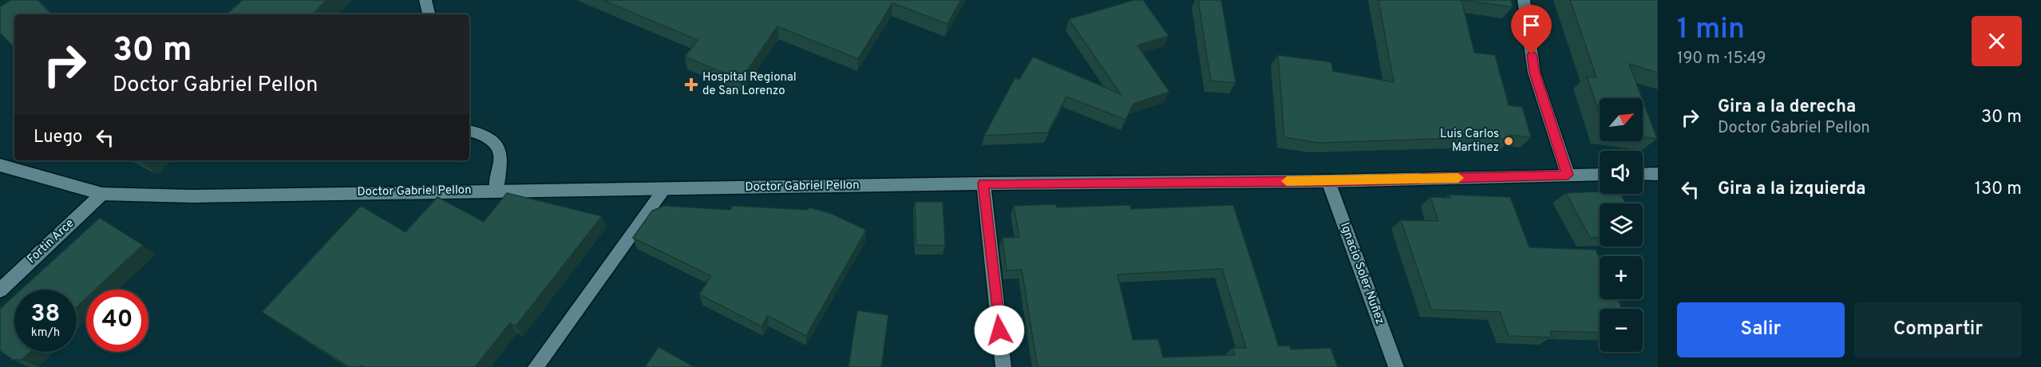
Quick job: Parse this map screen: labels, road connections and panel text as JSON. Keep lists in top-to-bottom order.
{
  "streets": {
    "street": ["Doctor Gabriel Pellon", "Fortin Arce", "Ignacio Soler Nuñez"]
  },
  "crossings": [
    ["Doctor Gabriel Pellon", "Fortin Arce"],
    ["Doctor Gabriel Pellon", "Ignacio Soler Nuñez"]
  ],
  "places": {
    "health": ["Hospital Regional de San Lorenzo"],
    "other": ["Luis Carlos Martinez"]
  },
  "north": "top right",
  "page": {
    "heading": ["1 min", "190 m · 15:49"],
    "turn": ["30 m", "Doctor Gabriel Pellon"],
    "list": [
      {
        "name": "Gira a la derecha",
        "note": "Doctor Gabriel Pellon",
        "value": "30 m"
      },
      {
        "name": "Gira a la izquierda",
        "value": "130 m"
      }
    ],
    "map_buttons": ["+", "−"],
    "then": "Luego",
    "speed": "38 km/h",
    "limit": "40",
    "buttons": ["Salir", "Compartir"]
  }
}
